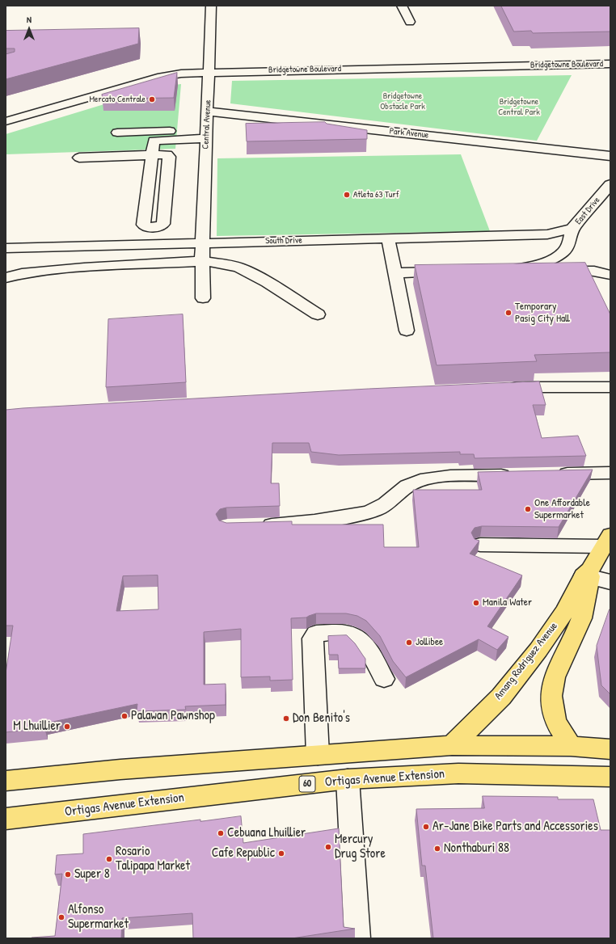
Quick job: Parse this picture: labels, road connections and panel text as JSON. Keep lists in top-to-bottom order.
{
  "streets": {
    "main road": ["Amang Rodriguez Avenue", "Ortigas Avenue Extension", "60"],
    "street": [
      "Bridgetowne Boulevard",
      "Central Avenue",
      "Park Avenue",
      "East Drive",
      "South Drive"
    ]
  },
  "crossings": [
    ["Bridgetowne Boulevard", "Central Avenue"],
    ["Central Avenue", "Park Avenue"],
    ["Central Avenue", "South Drive"],
    ["East Drive", "South Drive"]
  ],
  "parks": ["Bridgetowne Obstacle Park", "Bridgetowne Central Park"],
  "places": [
    "Mercato Centrale",
    "Atleta 63 Turf",
    "Temporary Pasig City Hall",
    "One Affordable Supermarket",
    "Manila Water",
    "Jollibee",
    "Palawan Pawnshop",
    "Don Benito's",
    "M Lhuillier",
    "Ar-Jane Bike Parts and Accessories",
    "Cebuana Lhuillier",
    "Mercury Drug Store",
    "Nonthaburi 88",
    "Cafe Republic",
    "Rosario Talipapa Market",
    "Super 8",
    "Alfonso Supermarket"
  ],
  "north": "top"
}
